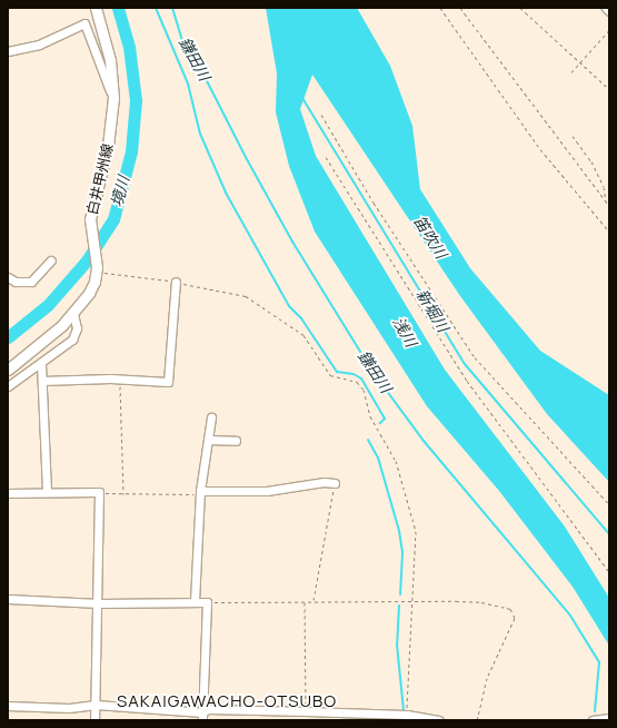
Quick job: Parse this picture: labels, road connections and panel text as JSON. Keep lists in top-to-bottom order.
{
  "streets": {
    "main road": ["白井甲州線"]
  },
  "districts": ["SAKAIGAWACHO-OTSUBO"],
  "water": [
    "鎌田川",
    "境川",
    "笛吹川",
    "新堀川",
    "浅川"
  ]
}
